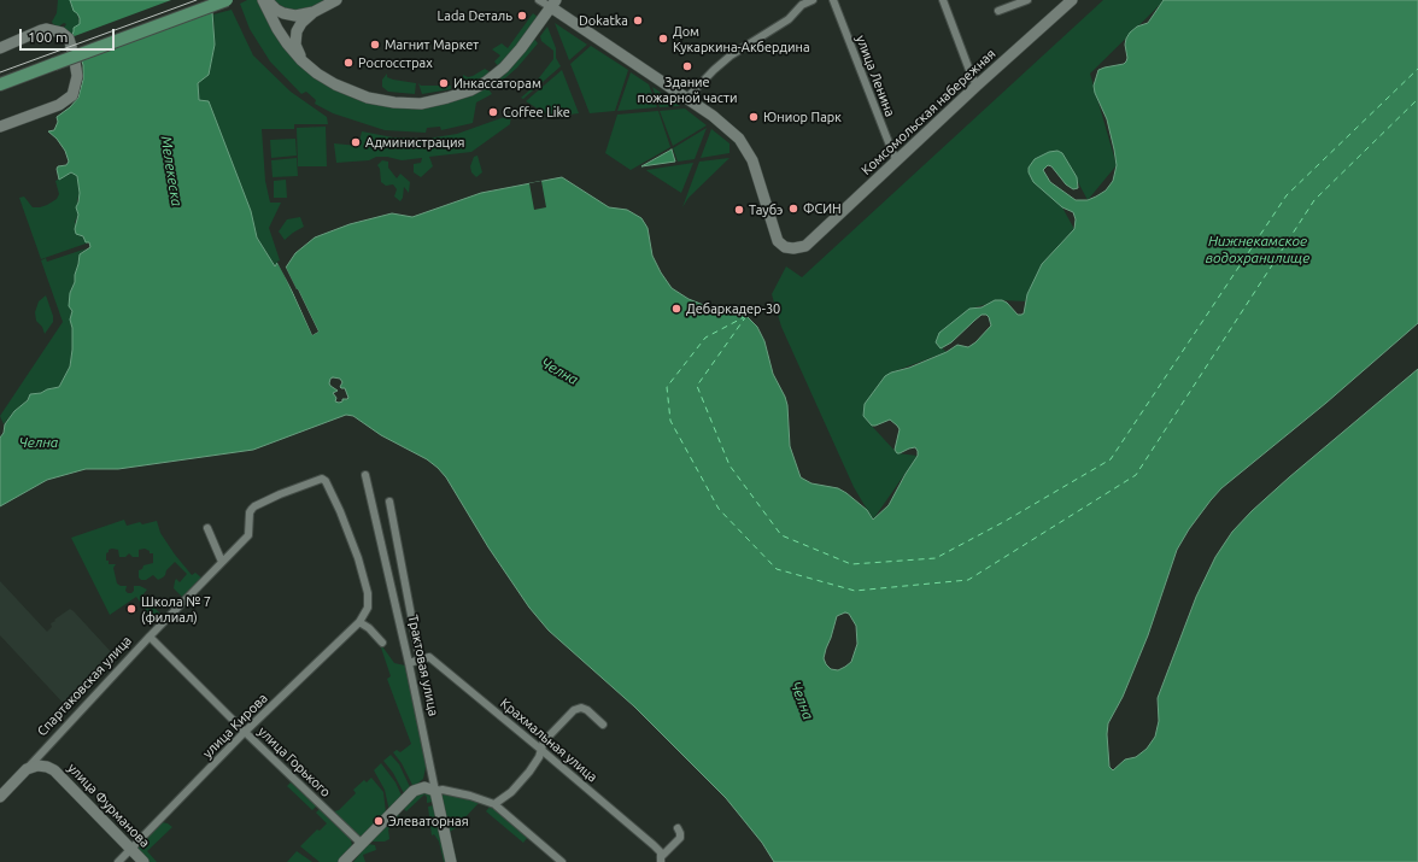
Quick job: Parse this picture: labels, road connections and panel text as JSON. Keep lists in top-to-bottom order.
{
  "streets": {
    "street": [
      "улица Ленина",
      "Комсомольская набережная",
      "Трактовая улица",
      "Спартаковская улица",
      "улица Кирова",
      "Крахмальная улица",
      "улица Горького",
      "улица Фурманова"
    ]
  },
  "crossings": [
    ["улица Ленина", "Комсомольская набережная"],
    ["Спартаковская улица", "улица Кирова"],
    ["Спартаковская улица", "улица Горького"],
    ["Спартаковская улица", "улица Фурманова"],
    ["улица Кирова", "улица Горького"],
    ["улица Кирова", "улица Фурманова"]
  ],
  "water": ["Мелекеска", "Нижнекамское водохранилище", "Челна"],
  "places": [
    "Lada Dеталь",
    "Dokatka",
    "Дом Кукаркина-Акбердина",
    "Магнит Маркет",
    "Росгосстрах",
    "Здание пожарной части",
    "Инкассаторам",
    "Coffee Like",
    "Юниор Парк",
    "Администрация",
    "ФСИН",
    "Таубэ",
    "Дебаркадер-30",
    "Школа № 7 (филиал)",
    "Элеваторная"
  ],
  "scale_bar": "100 m"
}
